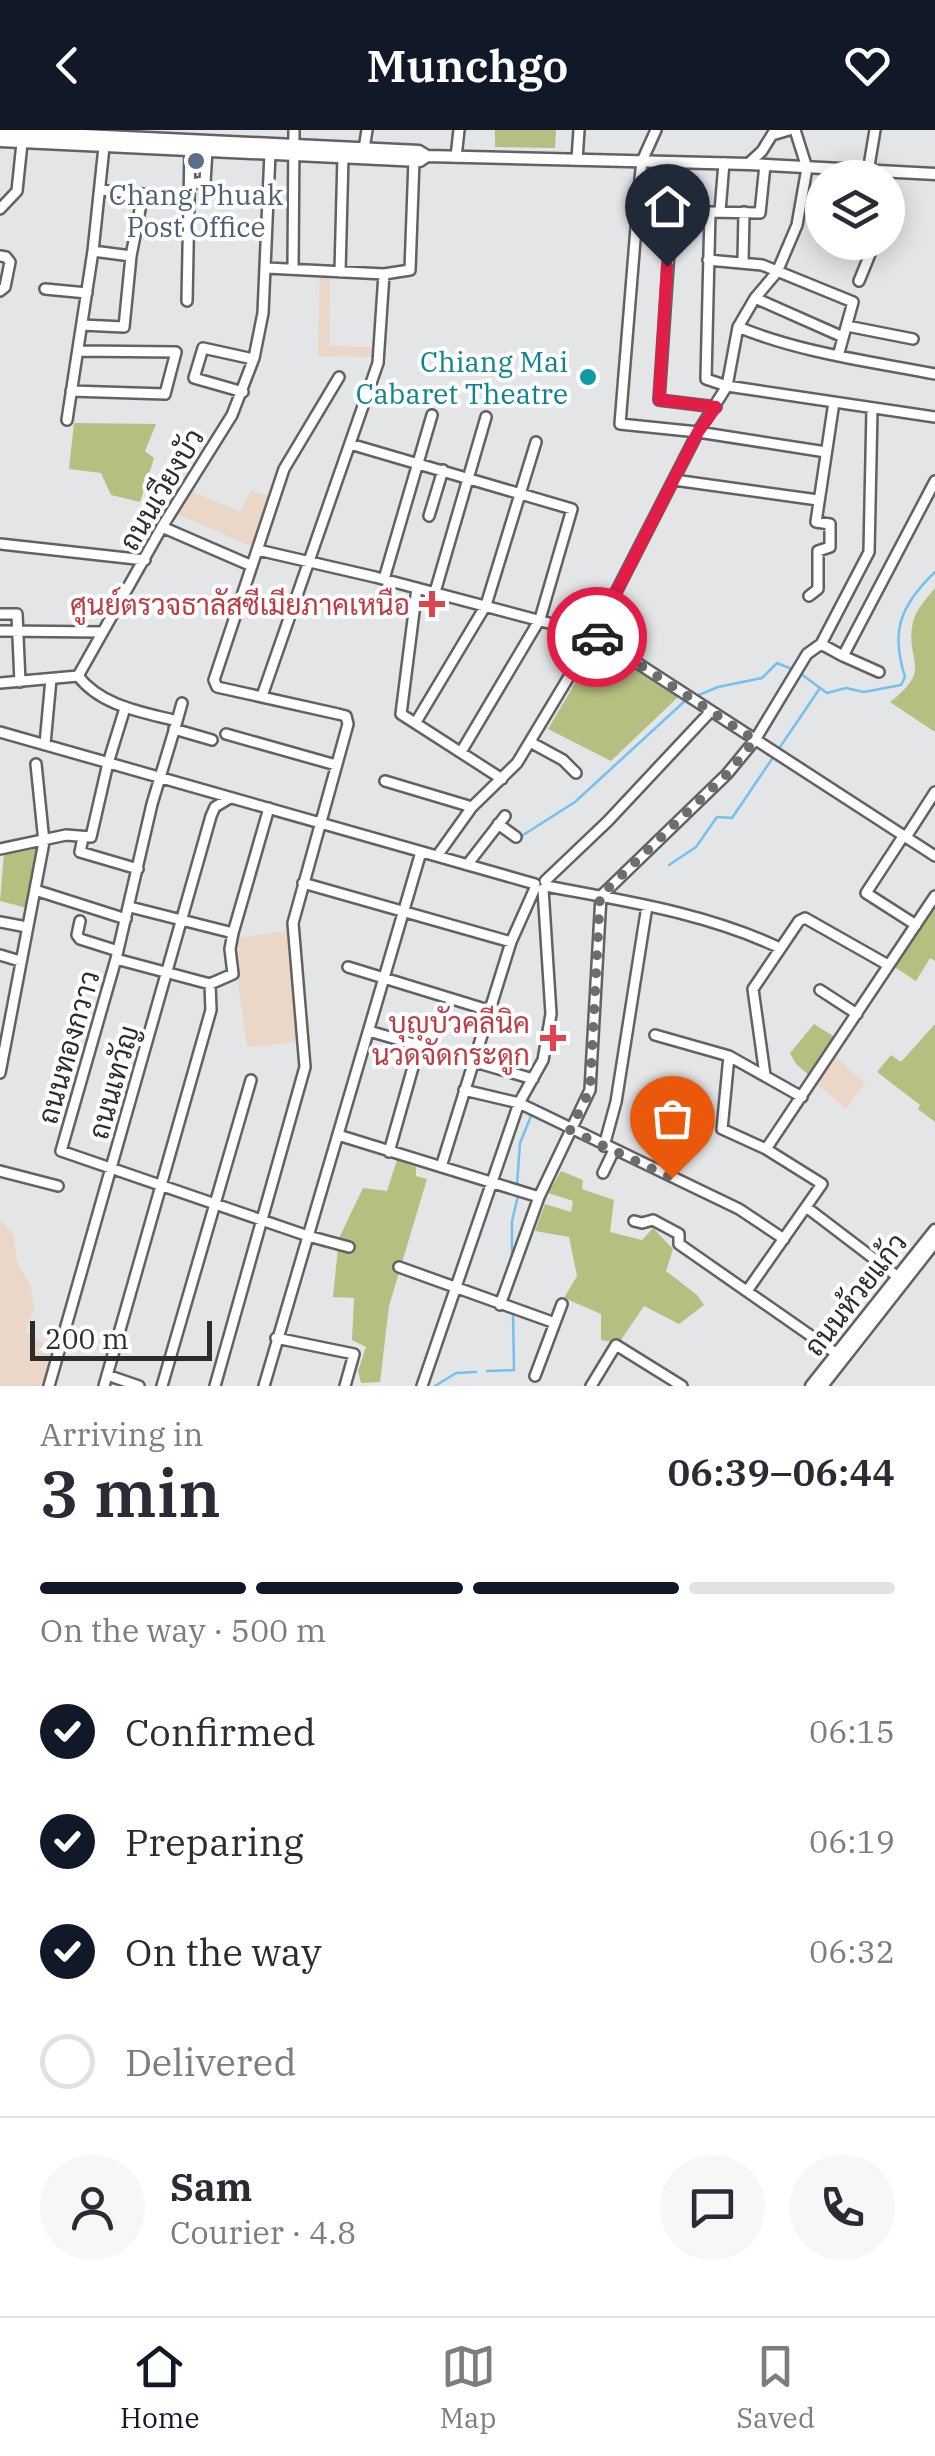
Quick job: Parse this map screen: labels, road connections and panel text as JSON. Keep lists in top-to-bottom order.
{
  "streets": {
    "main road": ["ถนนห้วยแก้ว"],
    "street": ["ถนนเวียงบัว", "ถนนทองกวาว", "ถนนเทวัญ"]
  },
  "crossings": [
    ["ถนนทองกวาว", "ถนนเทวัญ"]
  ],
  "places": {
    "other": ["Chang Phuak Post Office", "Chiang Mai Cabaret Theatre"],
    "health": ["ศูนย์ตรวจธาลัสซีเมียภาคเหนือ", "บุญบัวคลีนิค นวดจัดกระดูก"]
  },
  "scale_bar": "200 m",
  "page": {
    "header": "Munchgo",
    "scale": "200 m",
    "heading": ["3 min", "Arriving in", "06:39–06:44"],
    "panel": ["Sam", "Courier · 4.8"],
    "bar": "On the way · 500 m",
    "list": [
      ["Confirmed", "06:15"],
      ["Preparing", "06:19"],
      ["On the way", "06:32"],
      "Delivered"
    ],
    "tabs": ["Home", "Map", "Saved"]
  }
}
